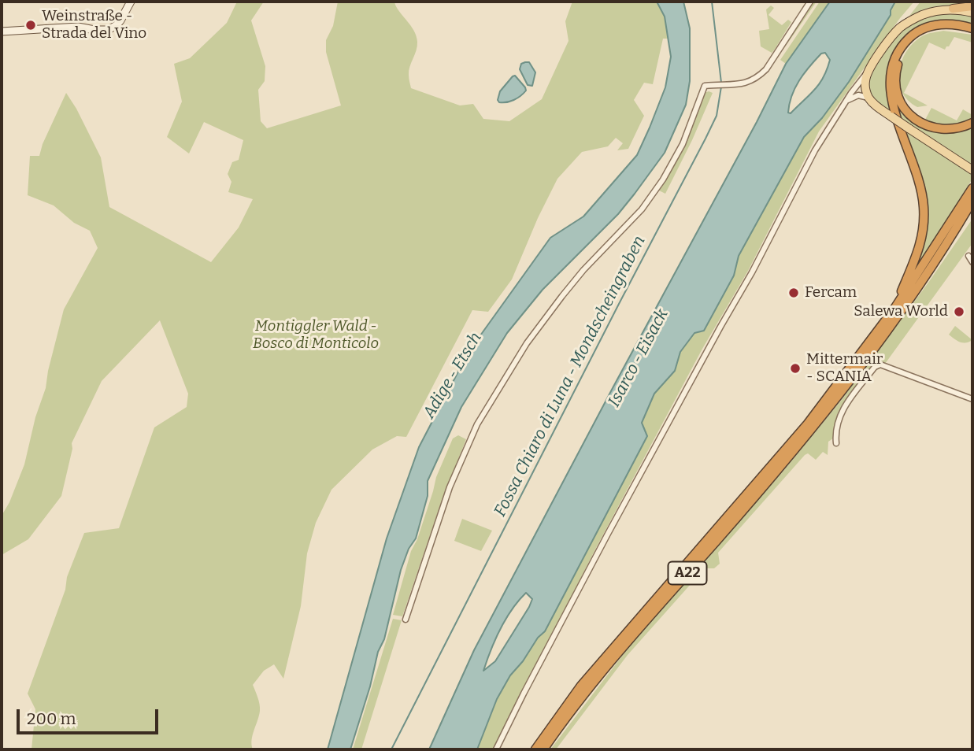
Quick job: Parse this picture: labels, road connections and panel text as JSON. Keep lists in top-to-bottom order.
{
  "streets": {
    "highway": ["A22"]
  },
  "water": ["Isarco - Eisack", "Adige - Etsch", "Fossa Chiaro di Luna - Mondscheingraben"],
  "parks": ["Montiggler Wald - Bosco di Monticolo"],
  "places": [
    "Weinstraße - Strada del Vino",
    "Fercam",
    "Salewa World",
    "Mittermair - SCANIA"
  ],
  "scale_bar": "200 m"
}
